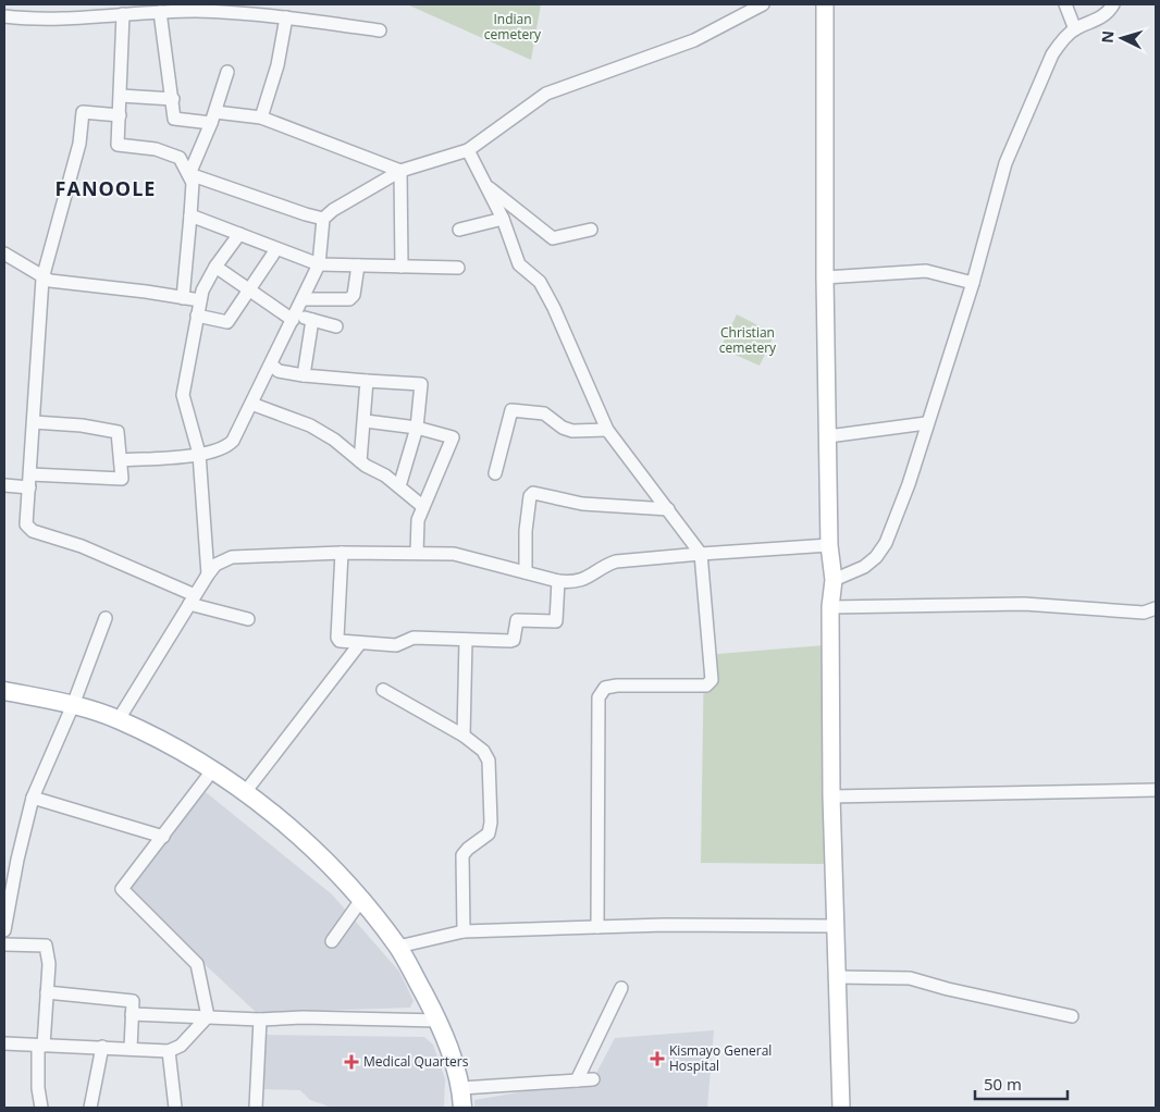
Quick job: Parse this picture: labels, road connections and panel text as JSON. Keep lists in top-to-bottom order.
{
  "districts": ["FANOOLE"],
  "parks": ["Indian cemetery", "Christian cemetery"],
  "places": {
    "health": ["Kismayo General Hospital", "Medical Quarters"]
  },
  "scale_bar": "50 m",
  "north": "left"
}
